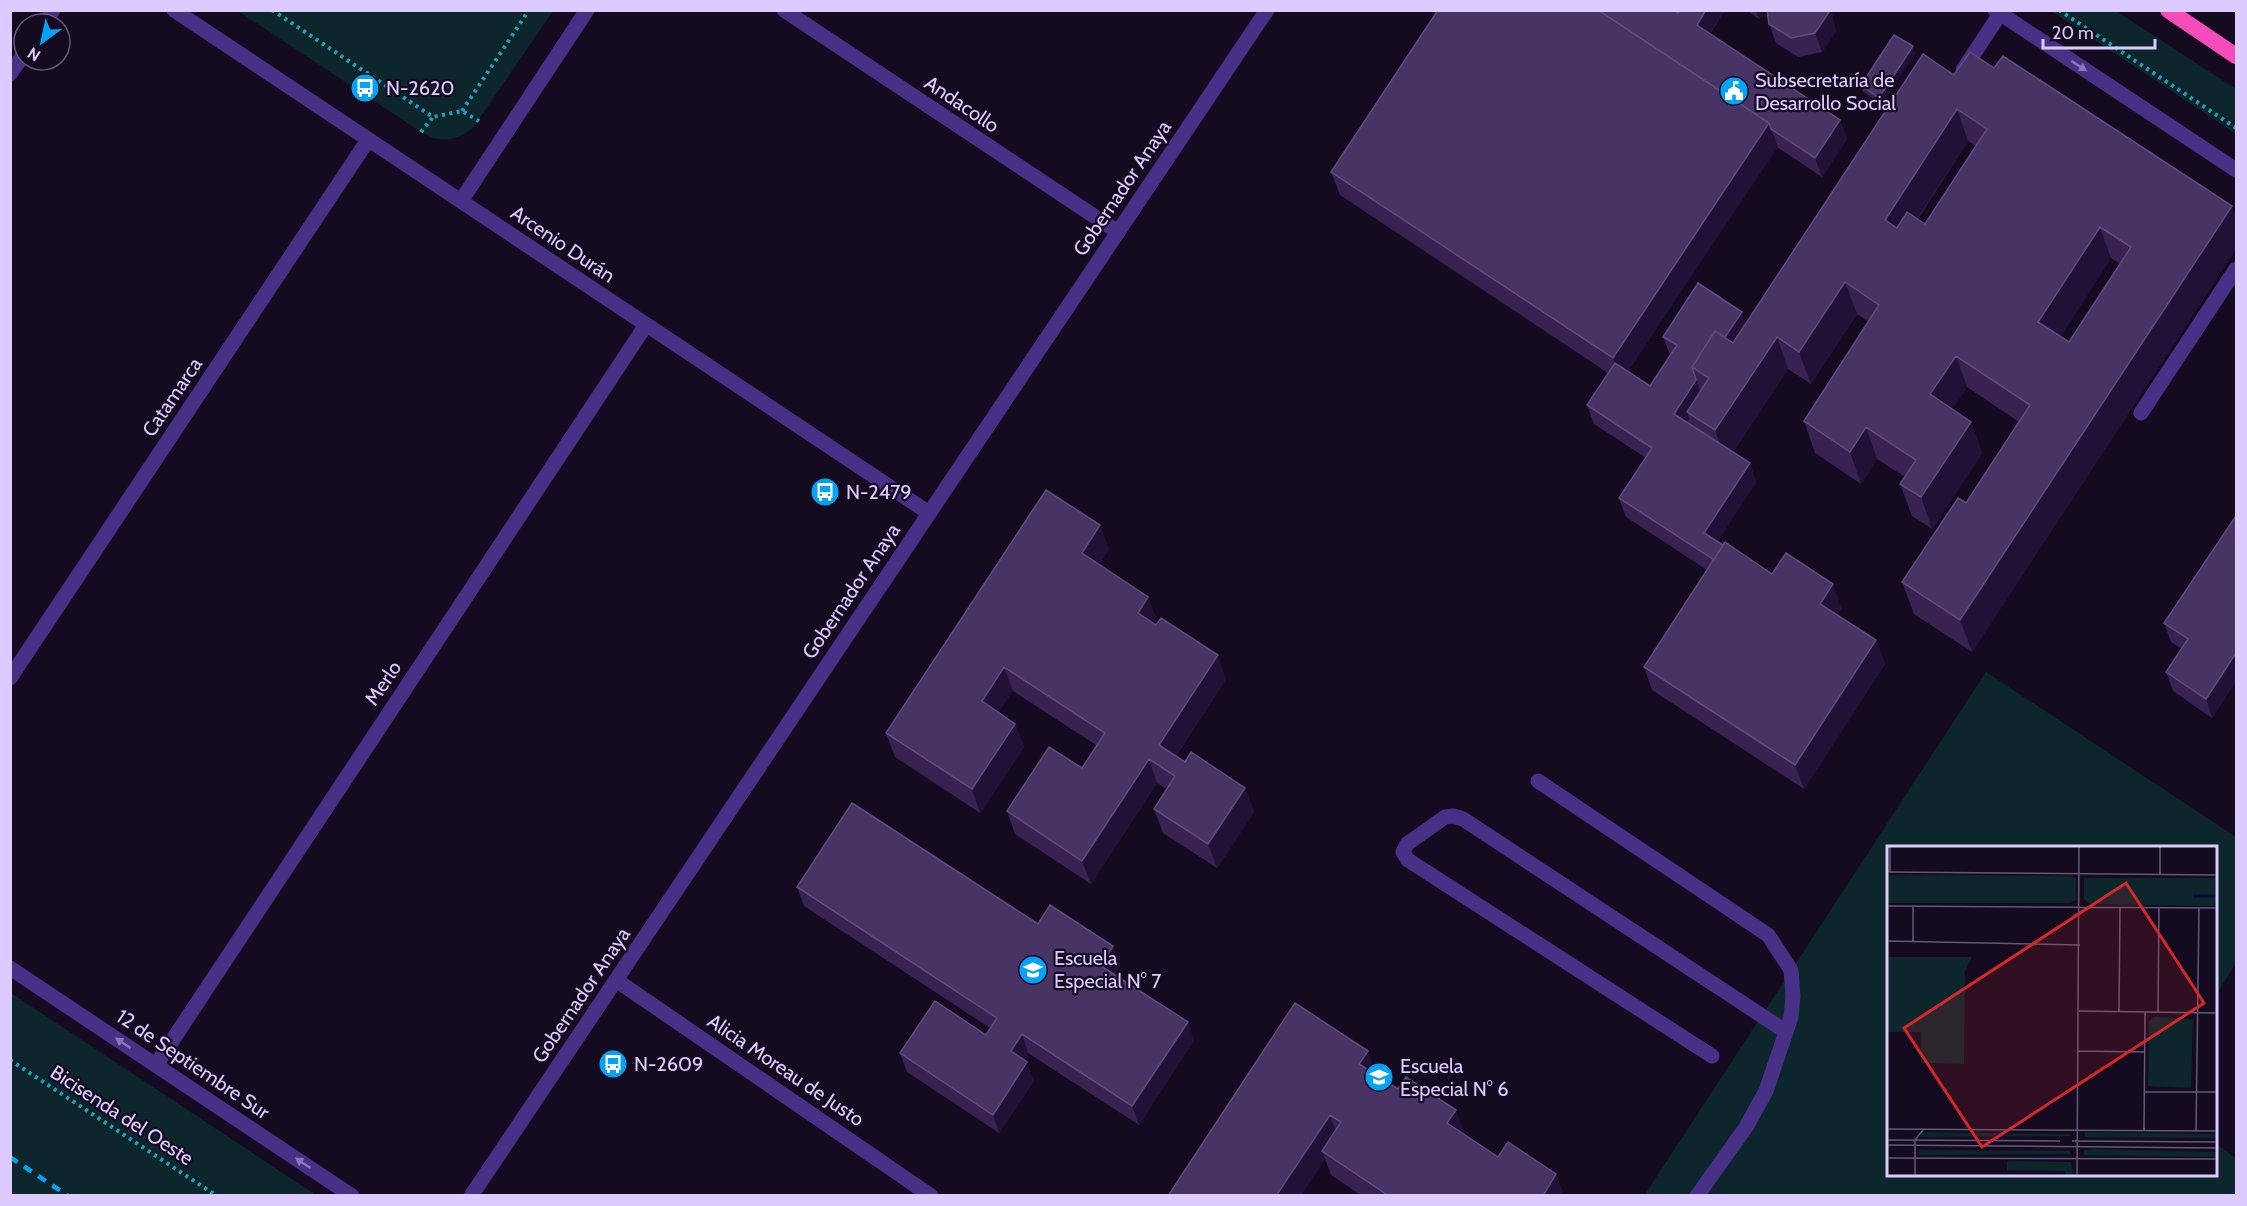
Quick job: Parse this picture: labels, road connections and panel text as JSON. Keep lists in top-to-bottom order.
{
  "streets": {
    "street": [
      "Andacollo",
      "Gobernador Anaya",
      "Arcenio Durán",
      "Catamarca",
      "Merlo",
      "12 de Septiembre Sur",
      "Alicia Moreau de Justo"
    ],
    "path": ["Bicisenda del Oeste"]
  },
  "crossings": [
    ["Andacollo", "Gobernador Anaya"],
    ["Gobernador Anaya", "Arcenio Durán"],
    ["Gobernador Anaya", "Alicia Moreau de Justo"],
    ["Arcenio Durán", "Catamarca"],
    ["Arcenio Durán", "Merlo"],
    ["Merlo", "12 de Septiembre Sur"]
  ],
  "one_way": ["12 de Septiembre Sur"],
  "places": {
    "bus stop": ["N-2620", "N-2479", "N-2609"],
    "public building": ["Subsecretaría de Desarrollo Social"],
    "school or university": ["Escuela Especial N° 7", "Escuela Especial N° 6"]
  },
  "scale_bar": "20 m",
  "north": "bottom left"
}
